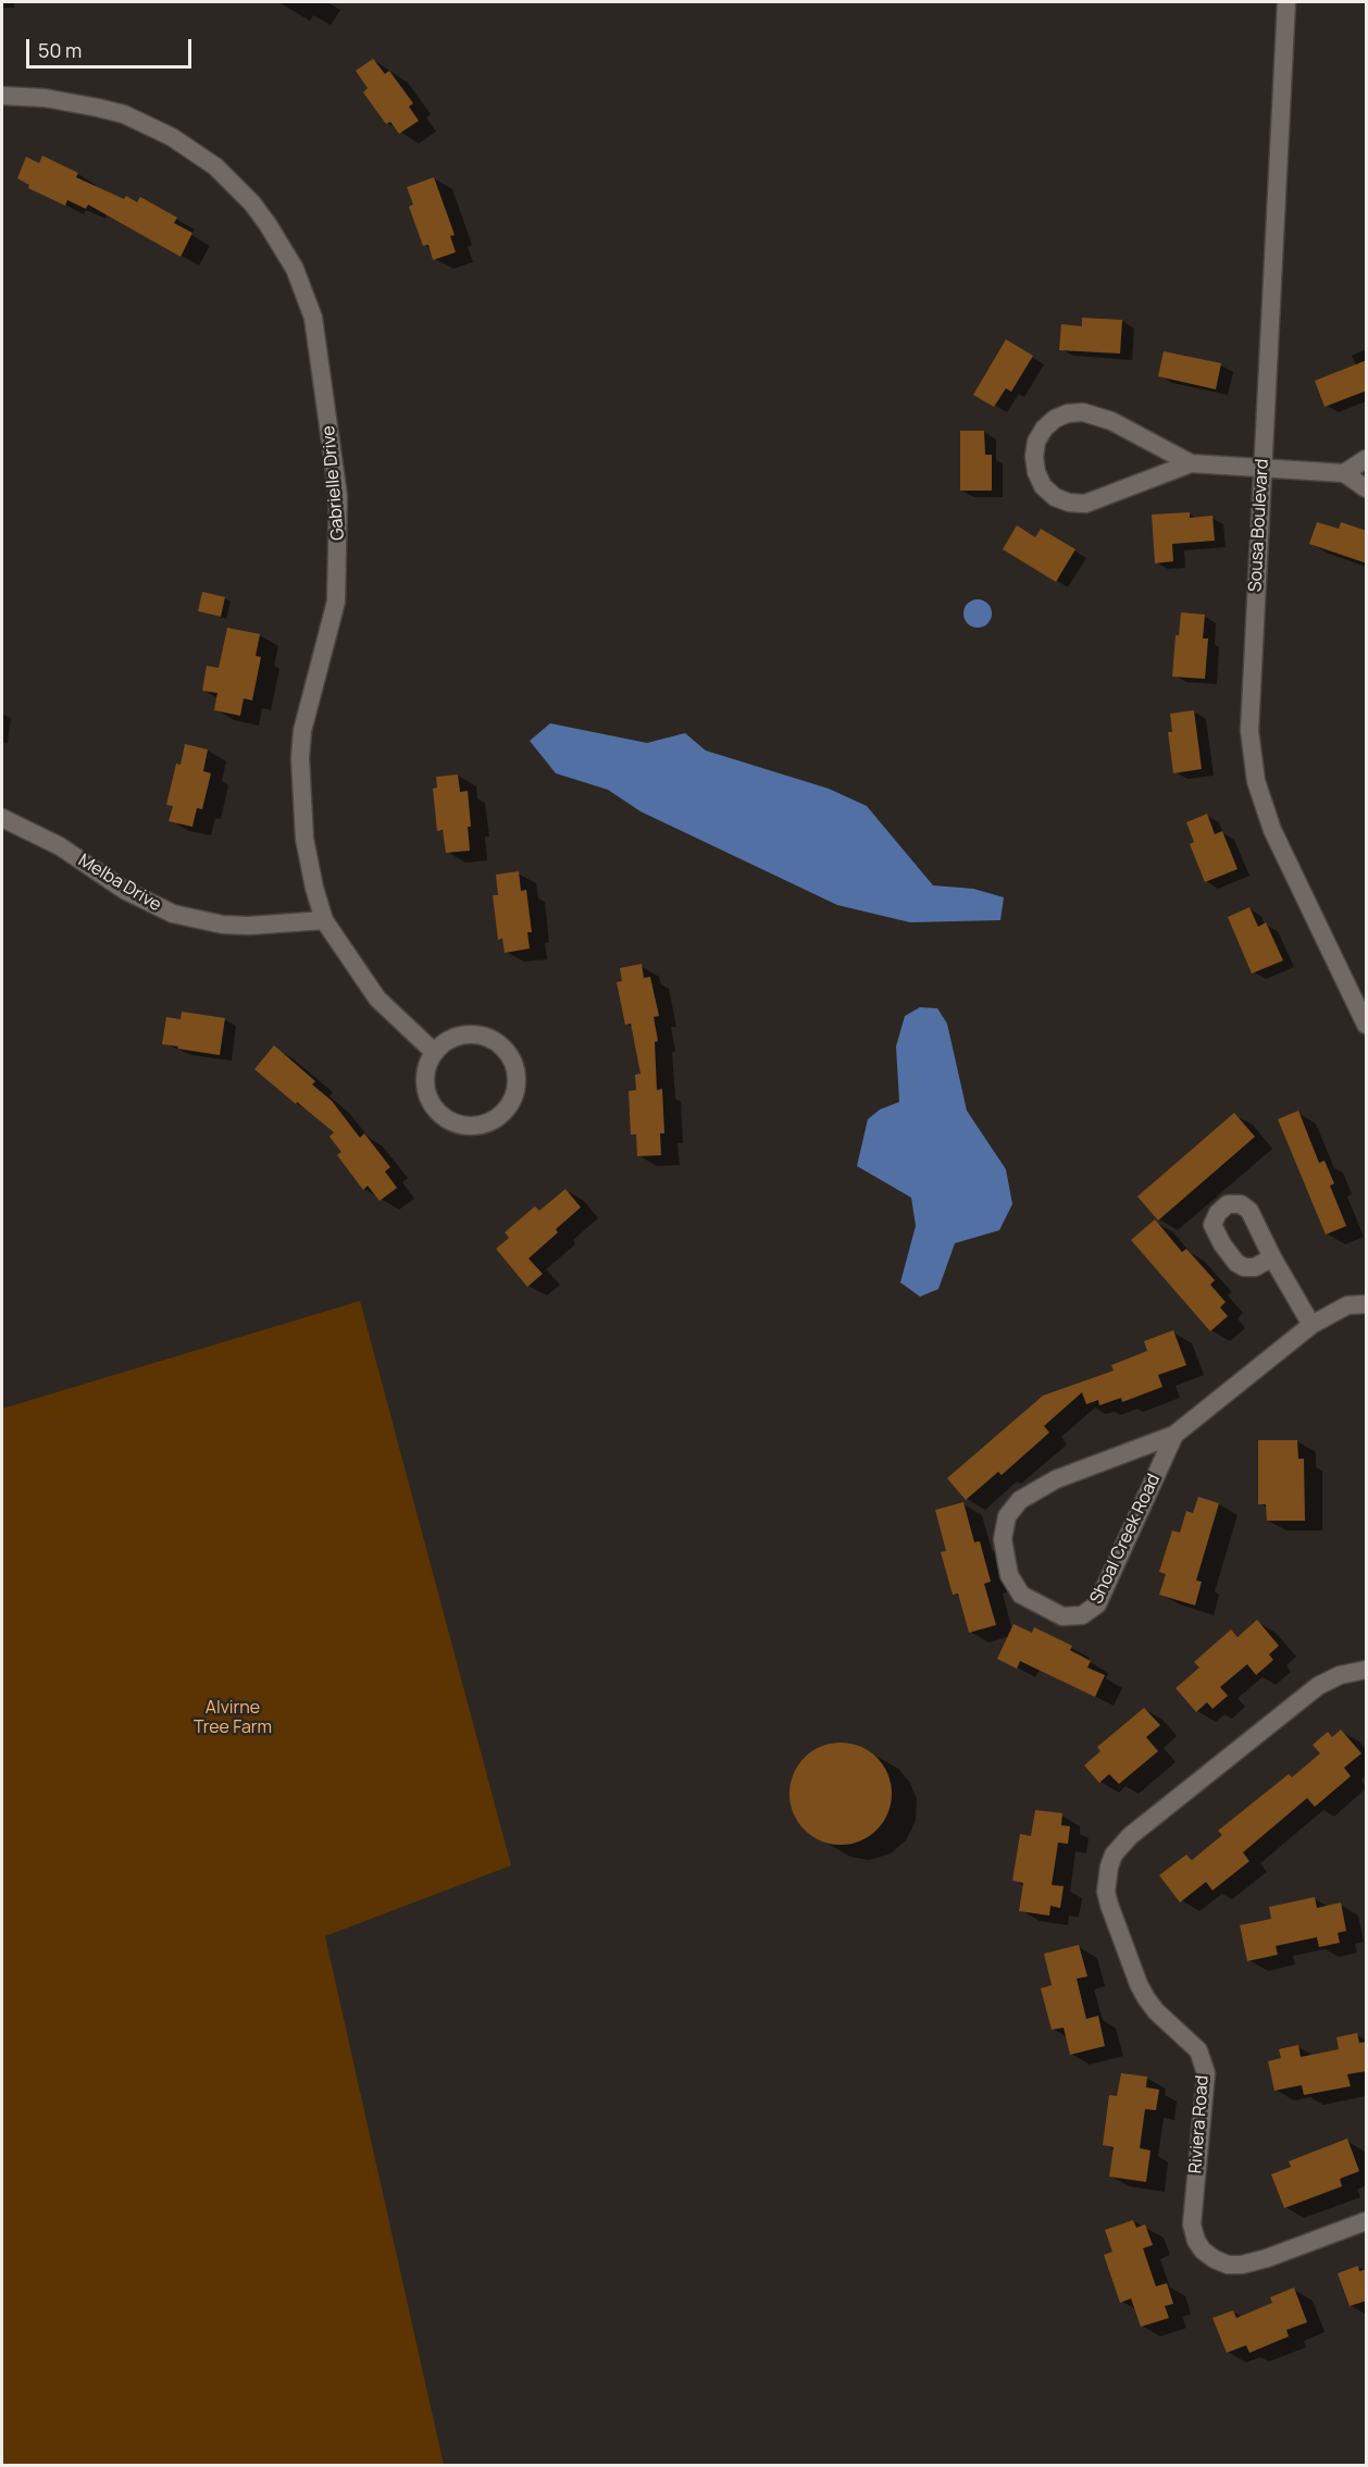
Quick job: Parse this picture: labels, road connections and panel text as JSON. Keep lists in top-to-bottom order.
{
  "streets": {
    "street": [
      "Gabrielle Drive",
      "Sousa Boulevard",
      "Melba Drive",
      "Shoal Creek Road",
      "Riviera Road"
    ]
  },
  "crossings": [
    ["Gabrielle Drive", "Melba Drive"]
  ],
  "parks": ["Alvirne Tree Farm"],
  "scale_bar": "50 m"
}
